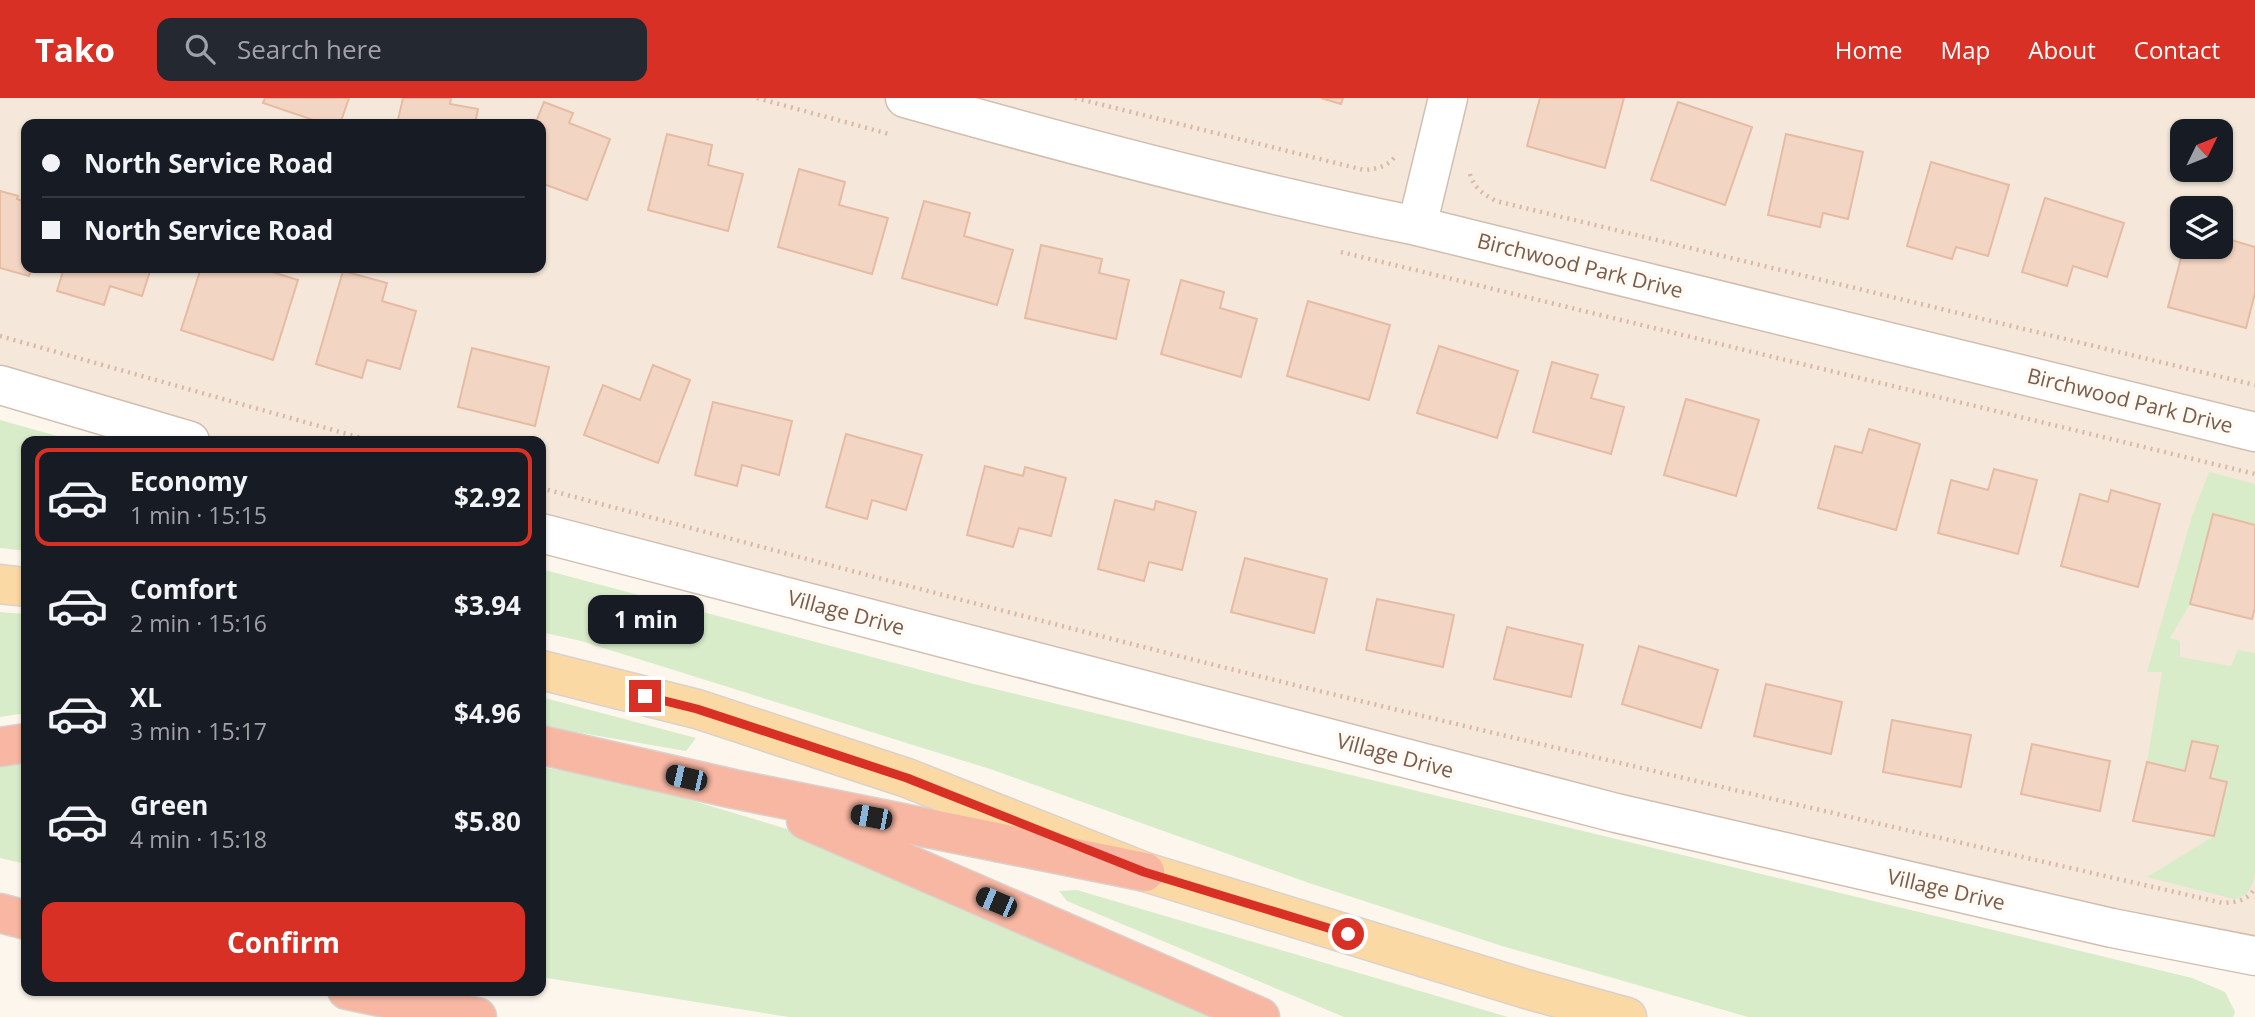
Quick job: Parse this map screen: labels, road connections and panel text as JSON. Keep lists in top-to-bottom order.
{
  "streets": {
    "street": ["Birchwood Park Drive", "Village Drive"]
  },
  "north": "top right",
  "page": {
    "header": "Tako",
    "search": "Search here",
    "nav": [
      "Home",
      "Map",
      "About",
      "Contact"
    ],
    "banner": ["North Service Road", "North Service Road"],
    "list": [
      {
        "name": "Economy",
        "note": "1 min · 15:15",
        "value": "$2.92"
      },
      {
        "name": "Comfort",
        "note": "2 min · 15:16",
        "value": "$3.94"
      },
      {
        "name": "XL",
        "note": "3 min · 15:17",
        "value": "$4.96"
      },
      {
        "name": "Green",
        "note": "4 min · 15:18",
        "value": "$5.80"
      }
    ],
    "bubble": "1 min",
    "buttons": "Confirm"
  }
}
